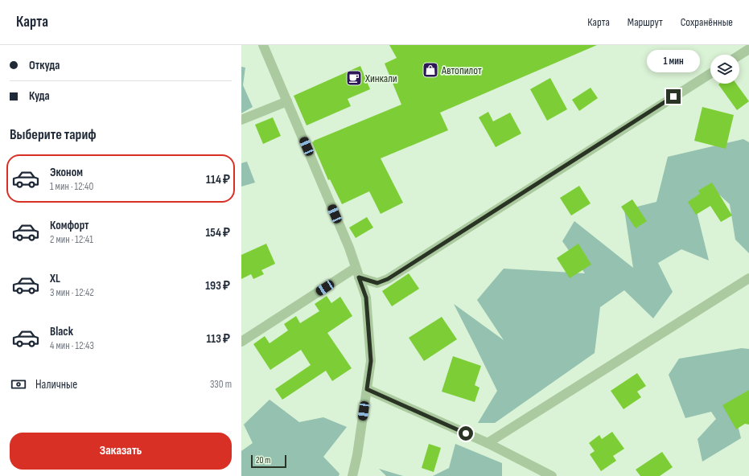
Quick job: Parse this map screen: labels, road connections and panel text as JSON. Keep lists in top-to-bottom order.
{
  "places": {
    "shop": ["Автопилот"],
    "cafe": ["Хинкали"]
  },
  "scale_bar": "20 m",
  "page": {
    "header": "Карта",
    "nav": ["Карта", "Маршрут", "Сохранённые"],
    "banner": ["Откуда", "Куда"],
    "bubble": "1 мин",
    "heading": "Выберите тариф",
    "list": [
      {
        "name": "Эконом",
        "note": "1 мин · 12:40",
        "value": "114 ₽"
      },
      {
        "name": "Комфорт",
        "note": "2 мин · 12:41",
        "value": "154 ₽"
      },
      {
        "name": "XL",
        "note": "3 мин · 12:42",
        "value": "193 ₽"
      },
      {
        "name": "Black",
        "note": "4 мин · 12:43",
        "value": "113 ₽"
      }
    ],
    "pay": ["Наличные", "330 m"],
    "buttons": "Заказать",
    "scale": "20 m"
  }
}
